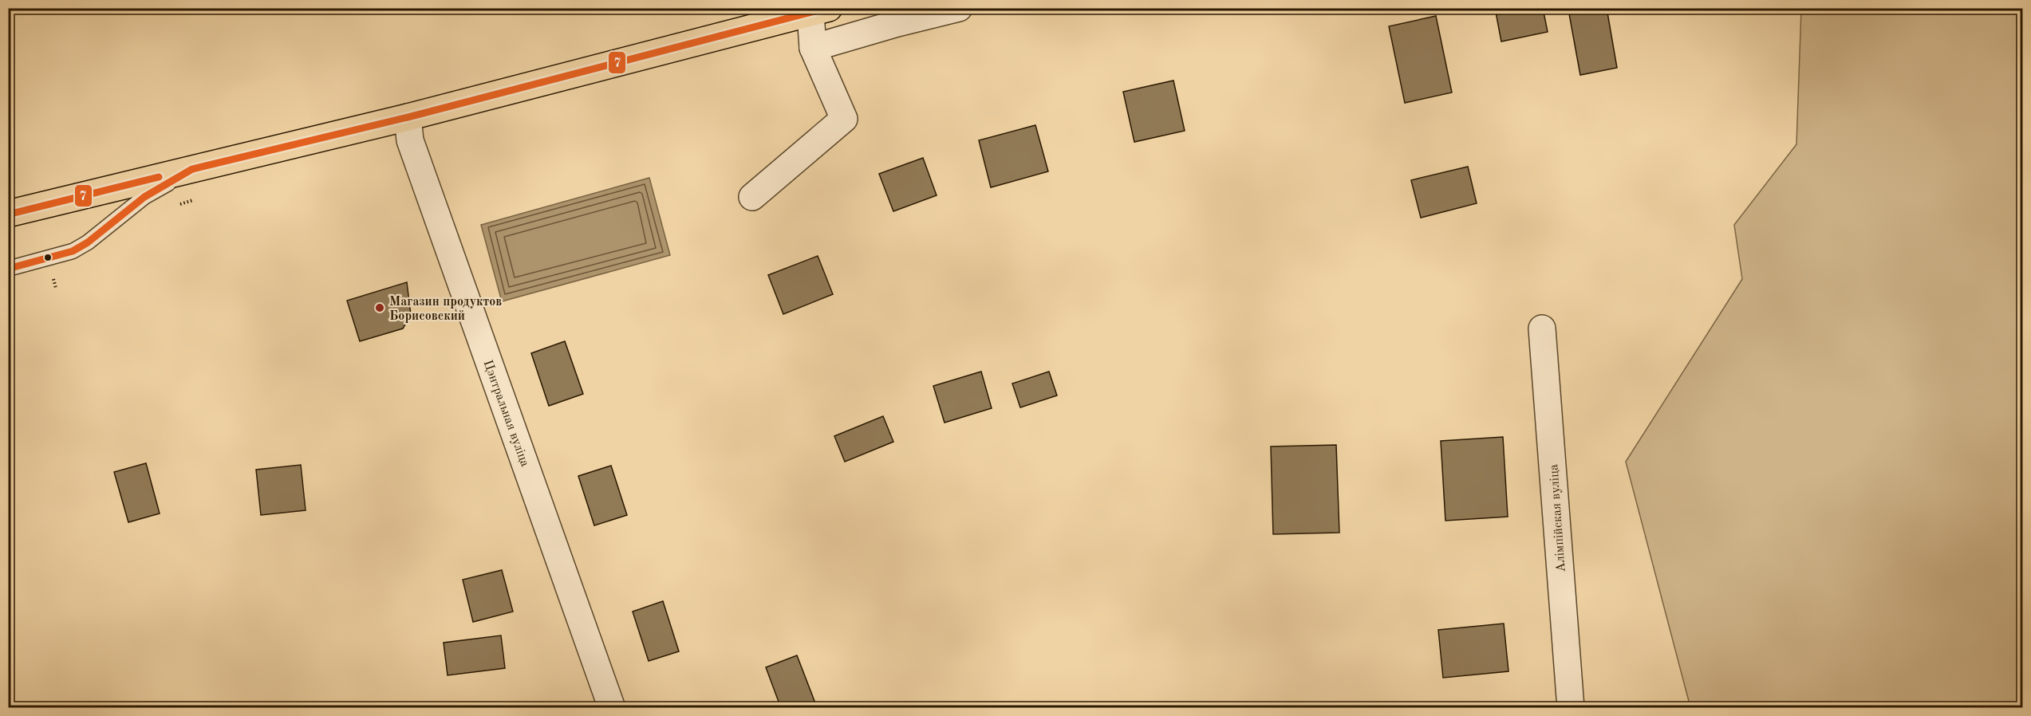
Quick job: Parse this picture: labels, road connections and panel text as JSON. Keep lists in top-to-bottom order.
{
  "streets": {
    "street": ["Цэнтральная вуліца", "Алімпійская вуліца"]
  },
  "places": ["Магазин продуктов Борисовский"],
  "lines": ["transit line 7"]
}
